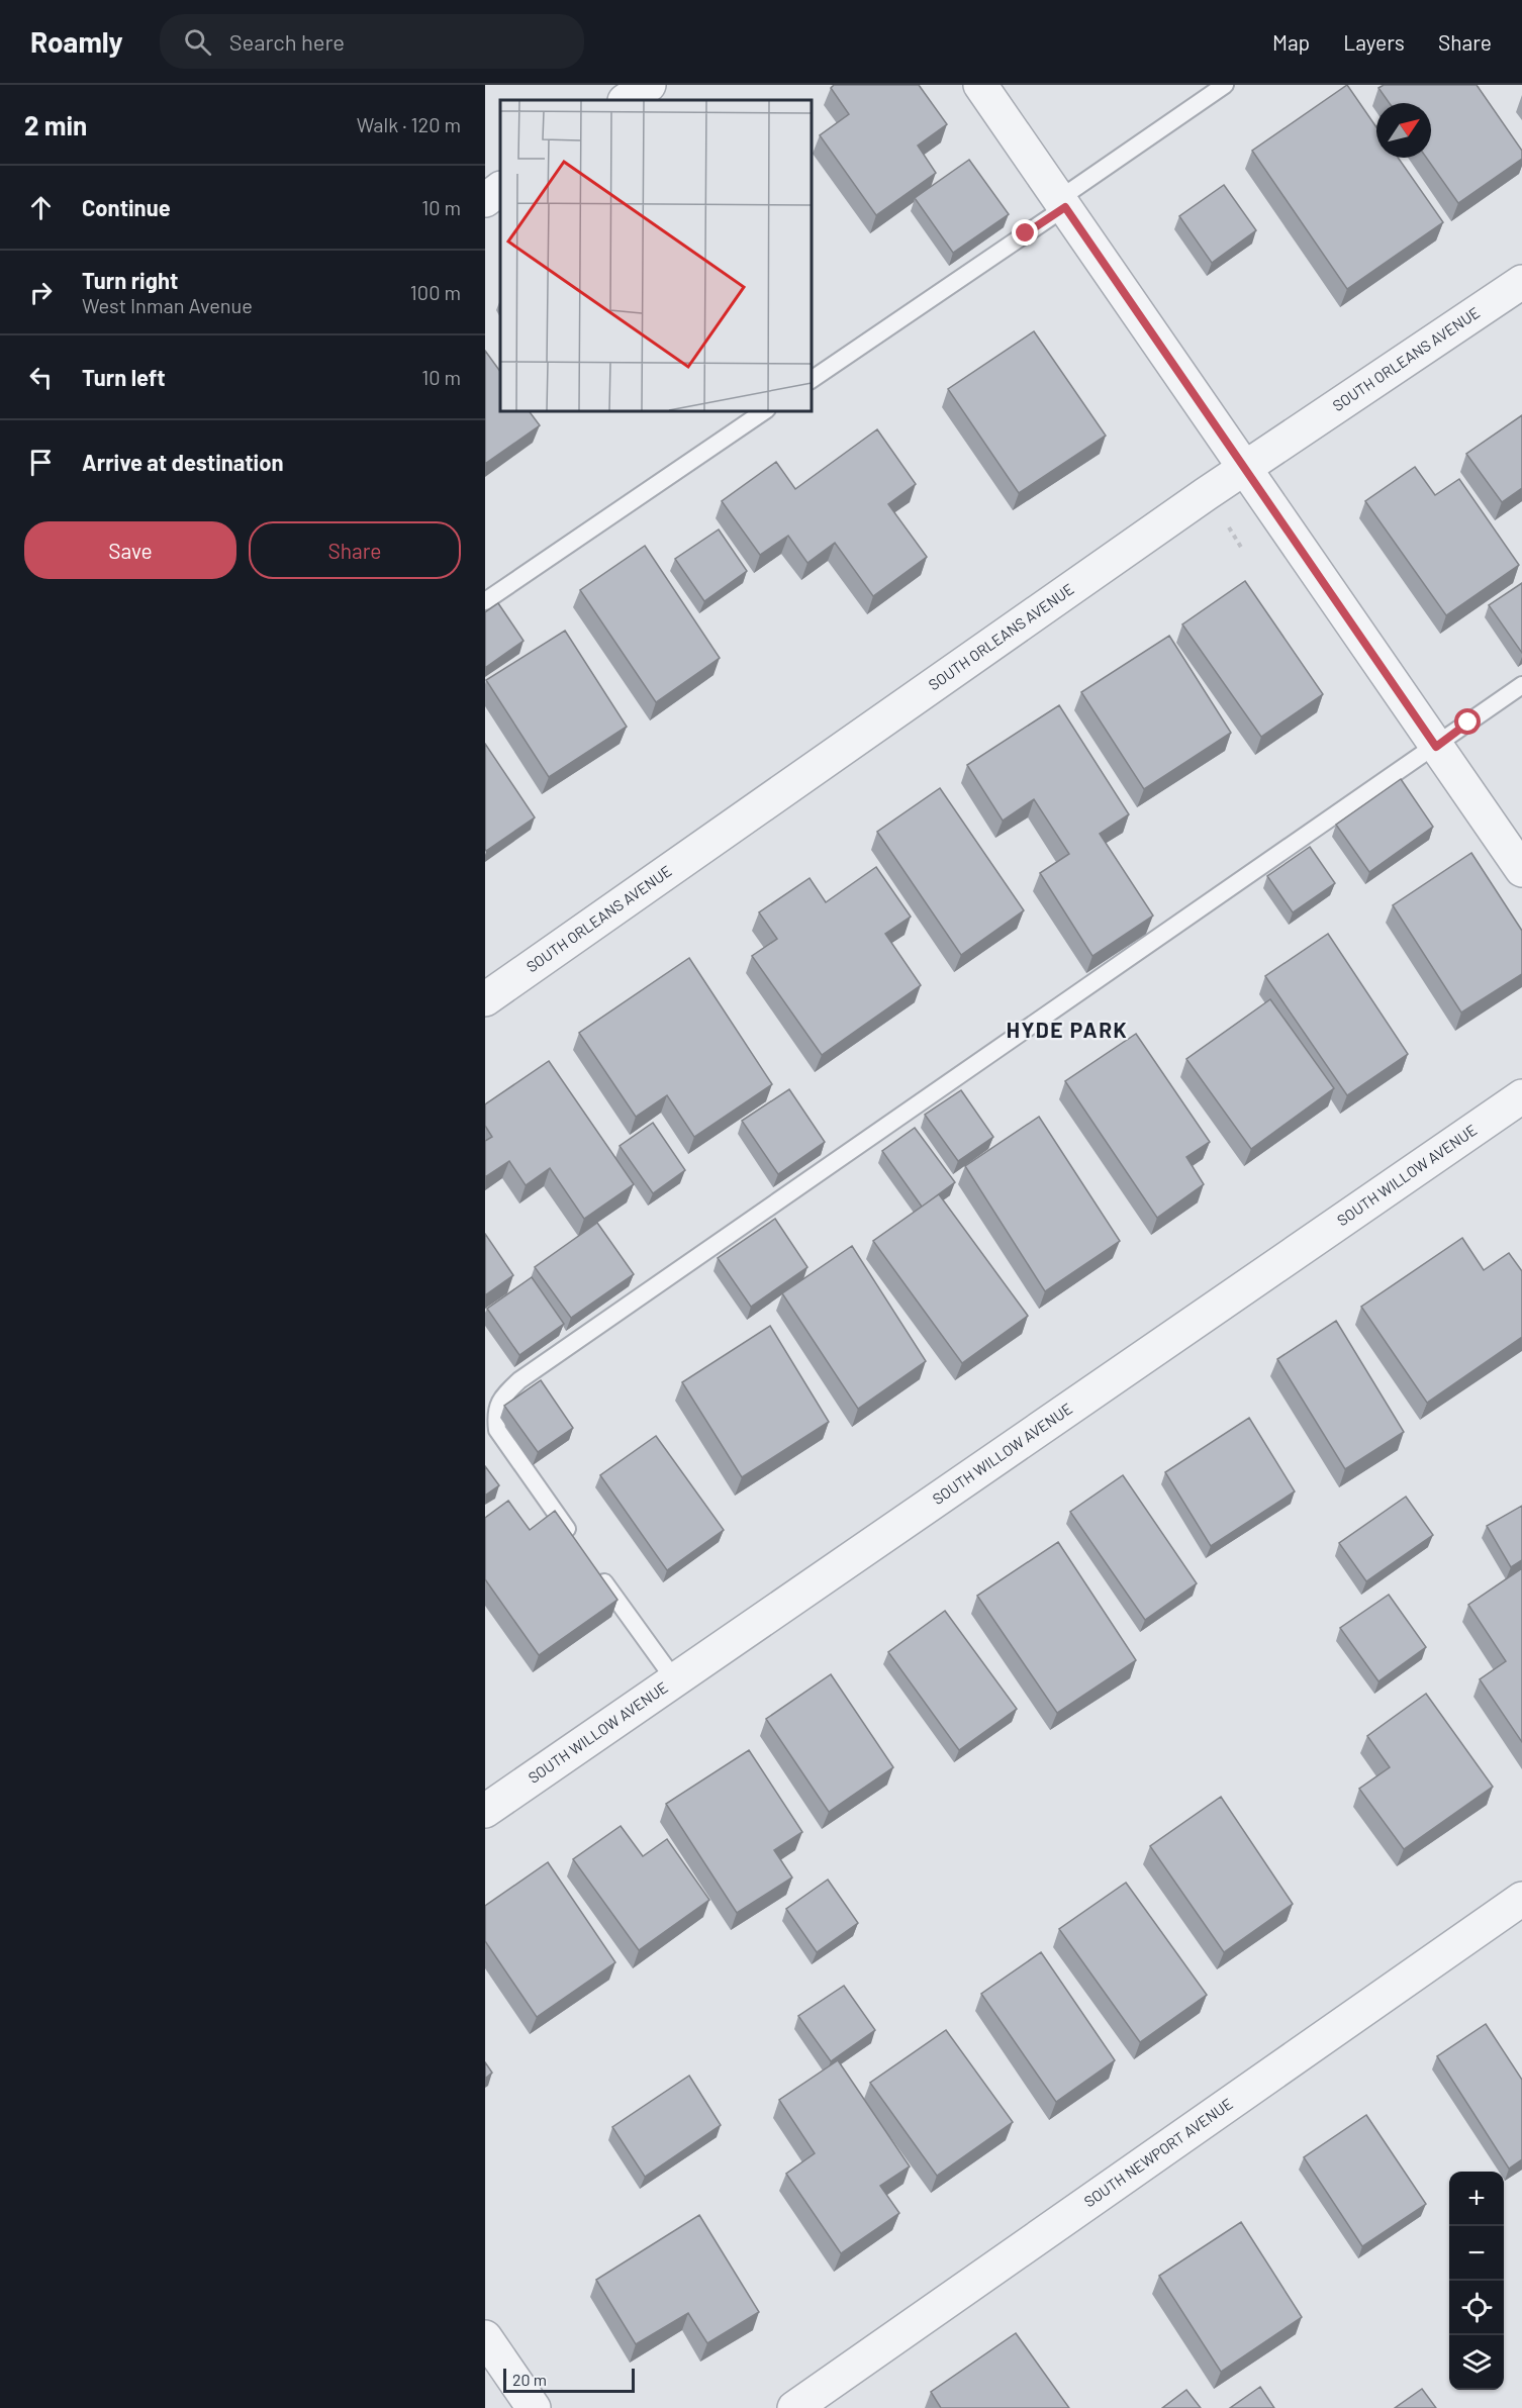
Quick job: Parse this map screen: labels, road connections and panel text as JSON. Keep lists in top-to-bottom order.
{
  "streets": {
    "street": ["SOUTH ORLEANS AVENUE", "SOUTH WILLOW AVENUE", "SOUTH NEWPORT AVENUE"]
  },
  "districts": ["HYDE PARK"],
  "scale_bar": "20 m",
  "north": "top right",
  "page": {
    "header": "Roamly",
    "search": "Search here",
    "nav": ["Map", "Layers", "Share"],
    "heading": ["2 min", "Walk · 120 m"],
    "list": [
      ["Continue", "10 m"],
      ["Turn right", "West Inman Avenue", "100 m"],
      ["Turn left", "10 m"],
      "Arrive at destination"
    ],
    "buttons": ["Save", "Share"],
    "map_buttons": ["+", "−"],
    "scale": "20 m"
  }
}
